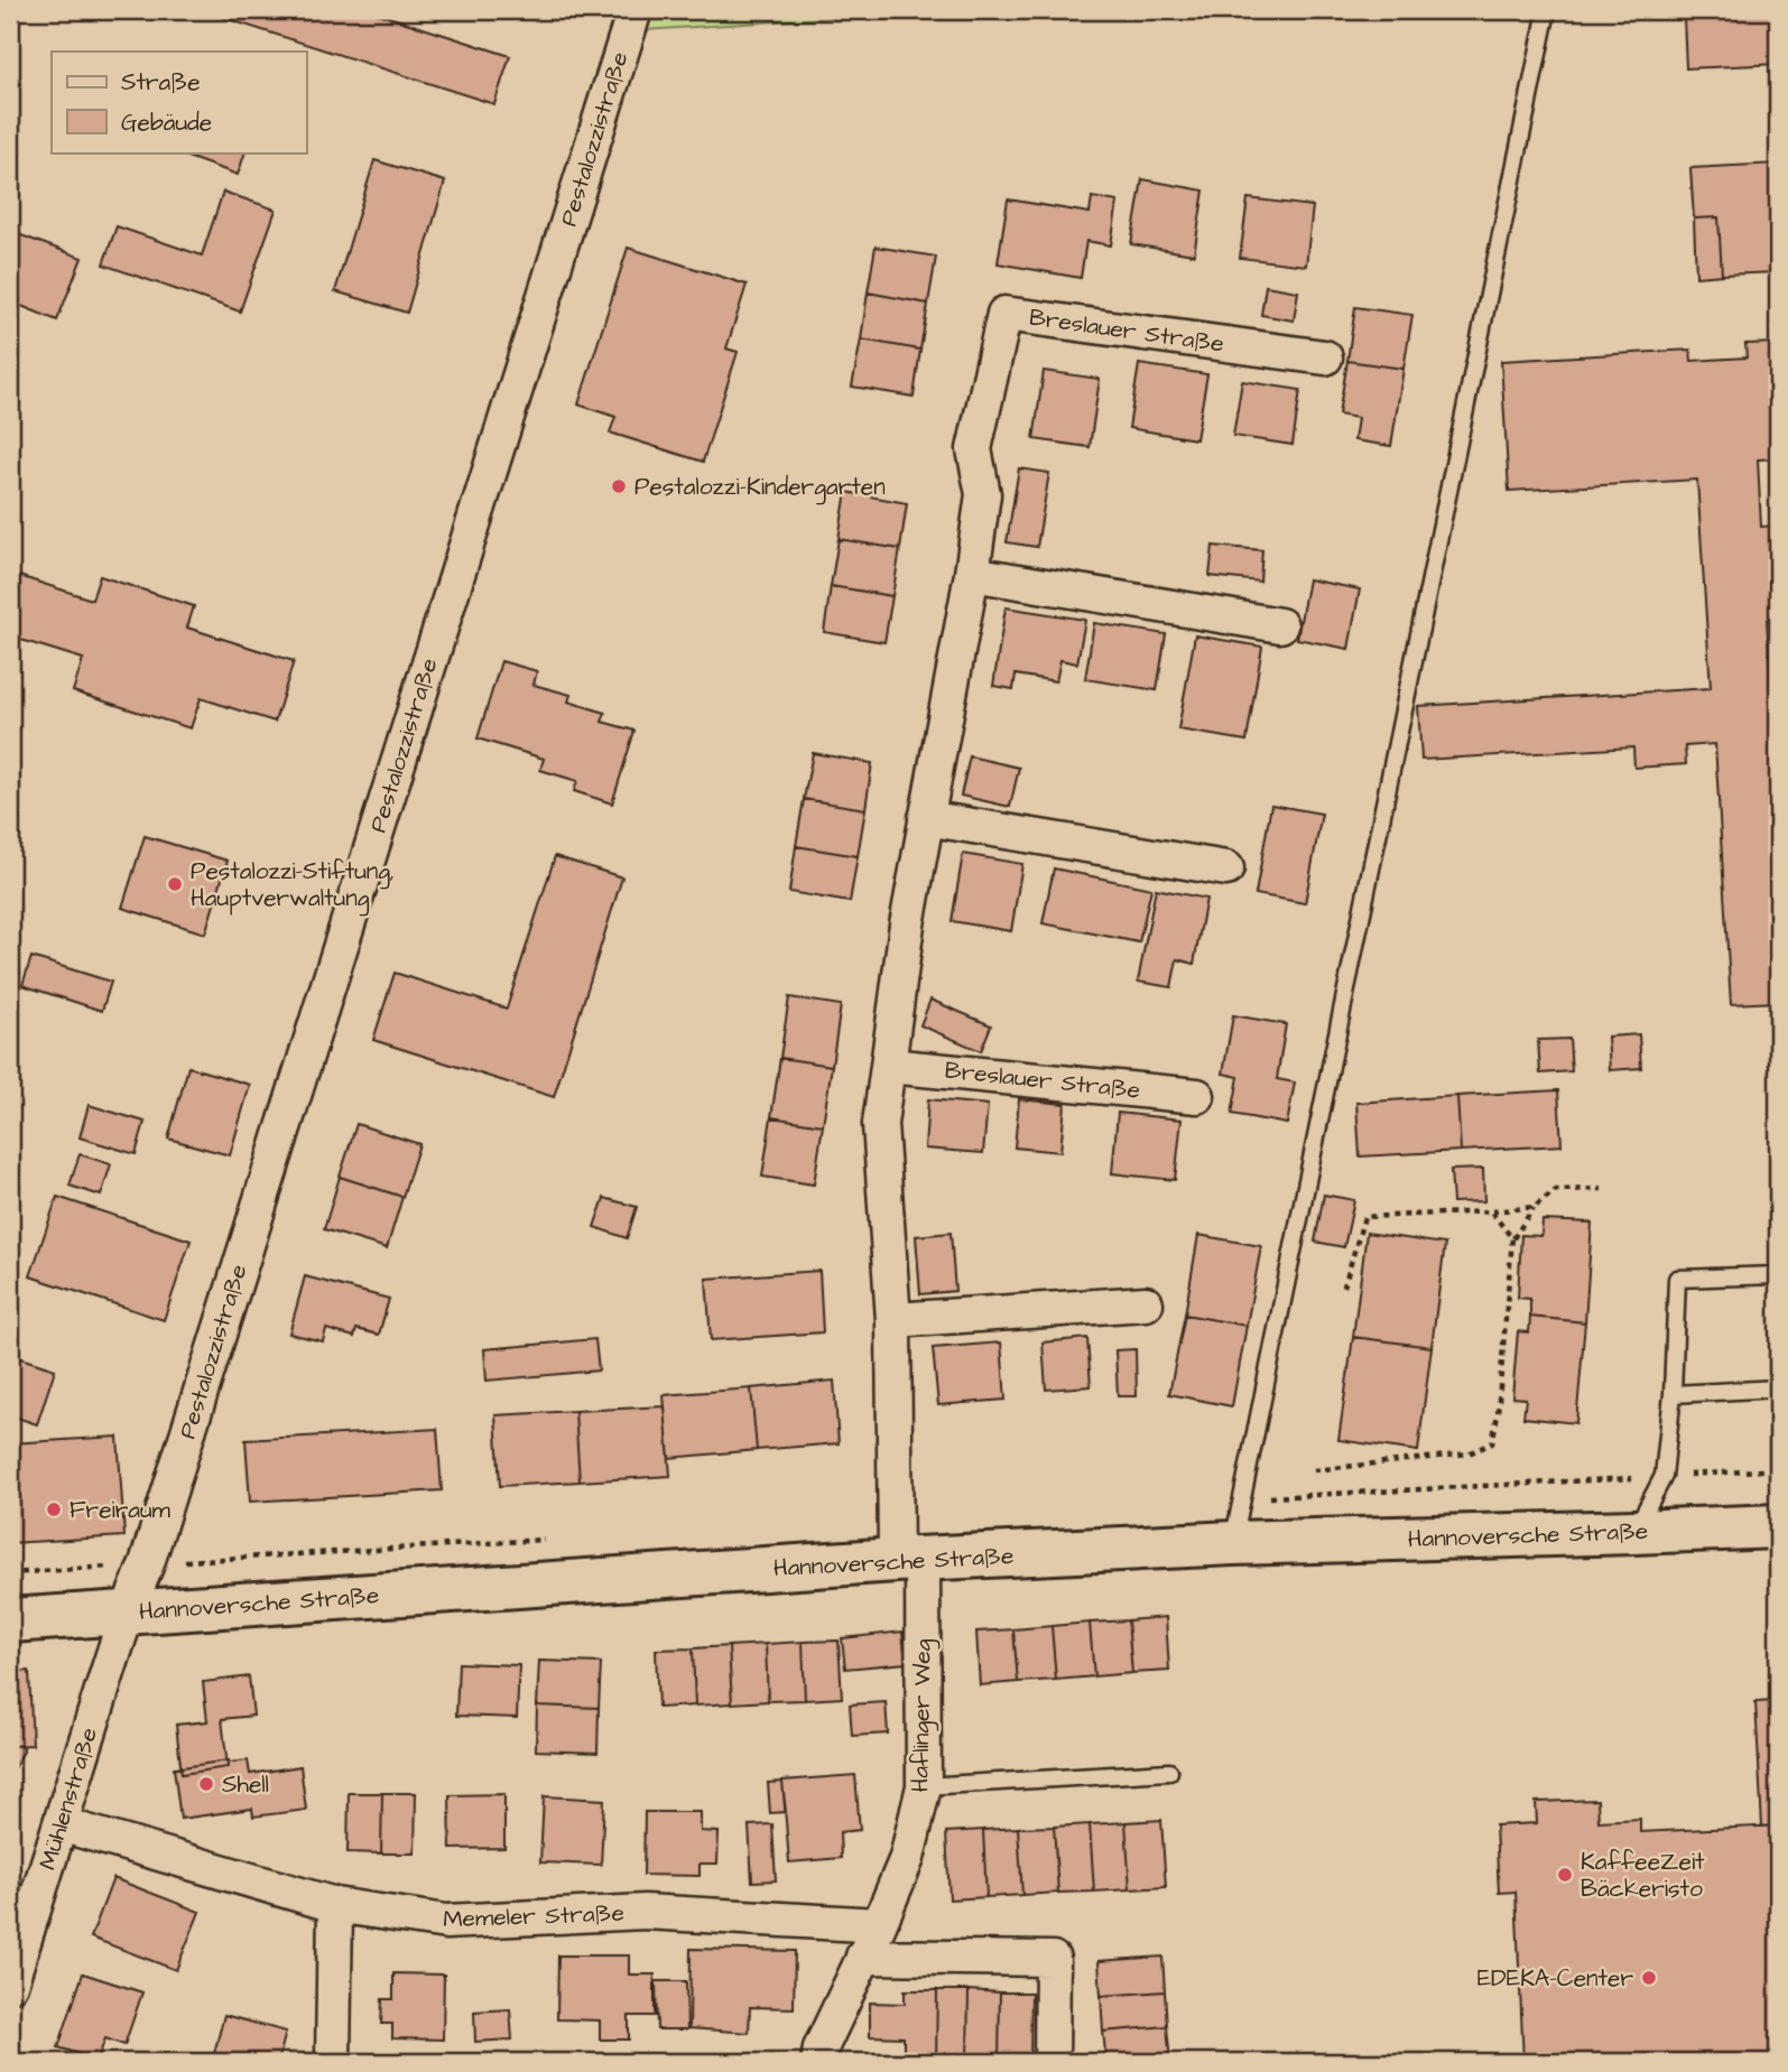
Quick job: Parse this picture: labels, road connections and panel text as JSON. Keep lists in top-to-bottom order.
{
  "streets": {
    "main road": ["Hannoversche Straße"],
    "street": [
      "Pestalozzistraße",
      "Breslauer Straße",
      "Haflinger Weg",
      "Mühlenstraße",
      "Memeler Straße"
    ]
  },
  "crossings": [
    ["Pestalozzistraße", "Hannoversche Straße"],
    ["Pestalozzistraße", "Mühlenstraße"],
    ["Breslauer Straße", "Hannoversche Straße"],
    ["Breslauer Straße", "Haflinger Weg"],
    ["Hannoversche Straße", "Haflinger Weg"],
    ["Hannoversche Straße", "Mühlenstraße"],
    ["Haflinger Weg", "Memeler Straße"],
    ["Mühlenstraße", "Memeler Straße"]
  ],
  "places": [
    "Pestalozzi-Kindergarten",
    "Pestalozzi-Stiftung, Hauptverwaltung",
    "Freiraum",
    "Shell",
    "KaffeeZeit Bäckeristo",
    "EDEKA-Center"
  ],
  "legend": ["Straße", "Gebäude"]
}
